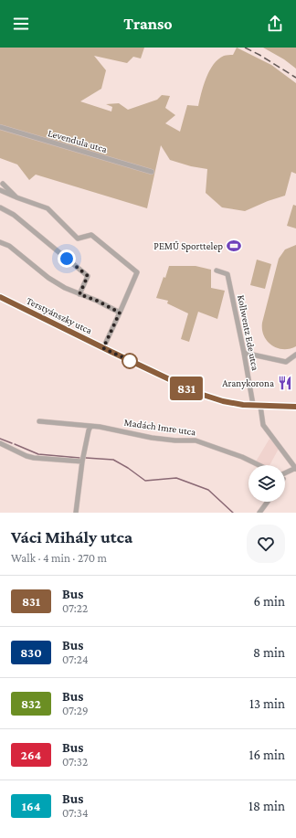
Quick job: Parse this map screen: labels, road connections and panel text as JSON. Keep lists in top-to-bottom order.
{
  "streets": {
    "main road": ["Terstyánszky utca"],
    "street": ["Levendula utca", "Kollwentz Ede utca", "Madách Imre utca"]
  },
  "crossings": [
    ["Terstyánszky utca", "Kollwentz Ede utca"]
  ],
  "places": {
    "sports": ["PEMŰ Sporttelep"],
    "restaurant": ["Aranykorona"]
  },
  "lines": ["bus line 831"],
  "page": {
    "header": "Transo",
    "on_map": "831",
    "heading": ["Váci Mihály utca", "Walk · 4 min · 270 m"],
    "list": [
      {
        "mark": "831",
        "name": "Bus",
        "note": "07:22",
        "value": "6 min"
      },
      {
        "mark": "830",
        "name": "Bus",
        "note": "07:24",
        "value": "8 min"
      },
      {
        "mark": "832",
        "name": "Bus",
        "note": "07:29",
        "value": "13 min"
      },
      {
        "mark": "264",
        "name": "Bus",
        "note": "07:32",
        "value": "16 min"
      },
      {
        "mark": "164",
        "name": "Bus",
        "note": "07:34",
        "value": "18 min"
      }
    ]
  }
}
